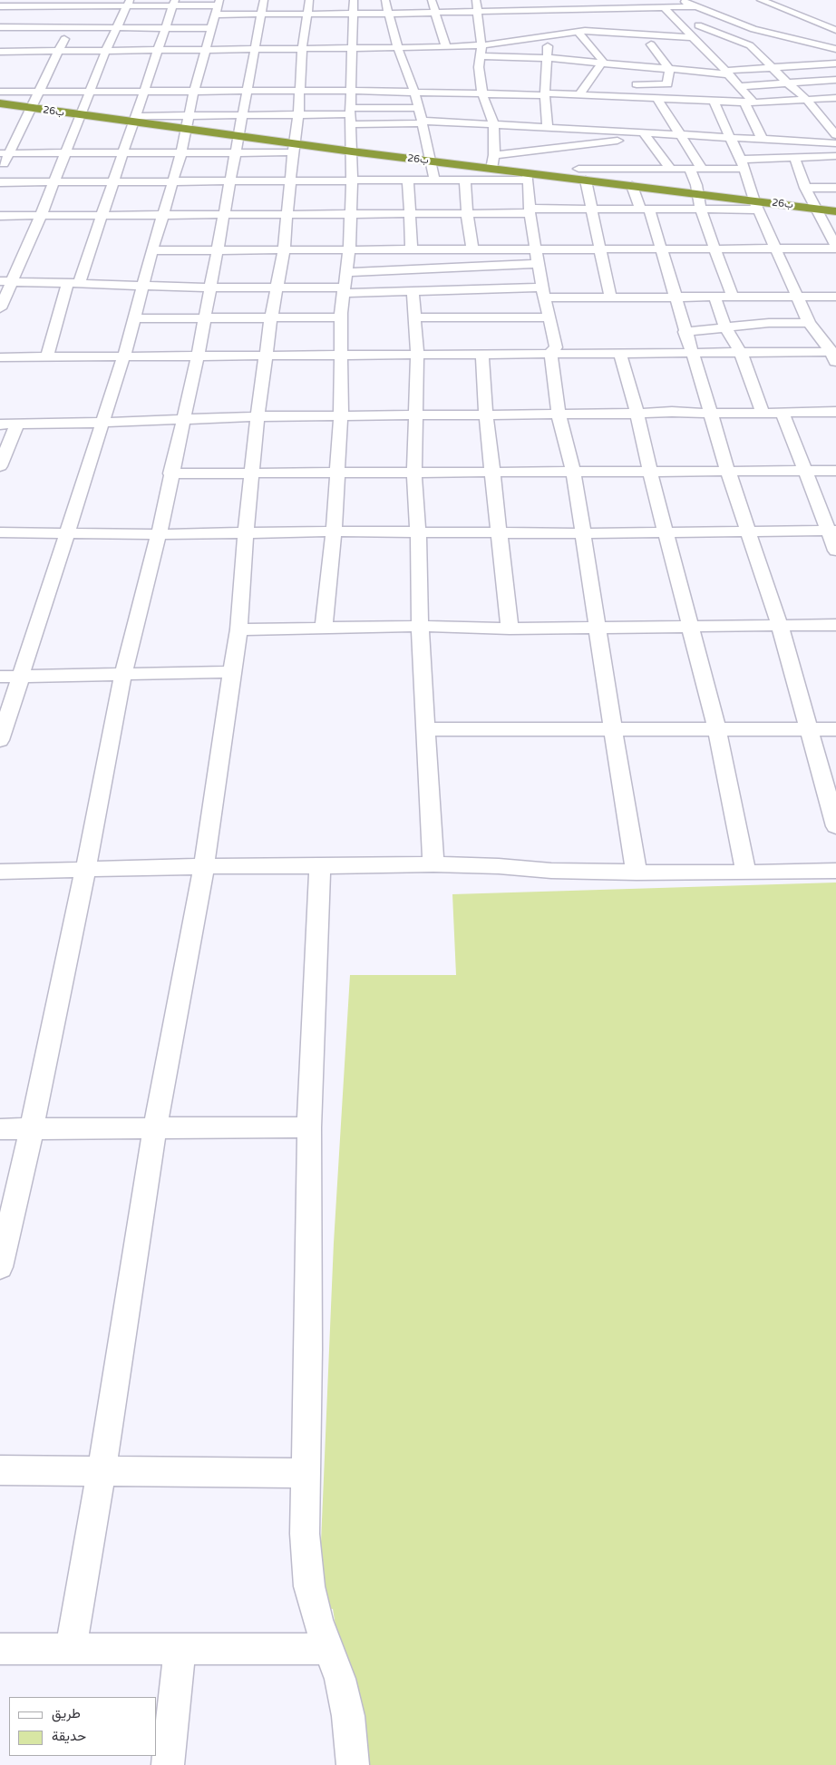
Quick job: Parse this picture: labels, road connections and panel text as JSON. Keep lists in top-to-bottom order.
{
  "streets": {
    "highway": ["26ب"]
  },
  "legend": ["طريق", "حديقة"]
}
